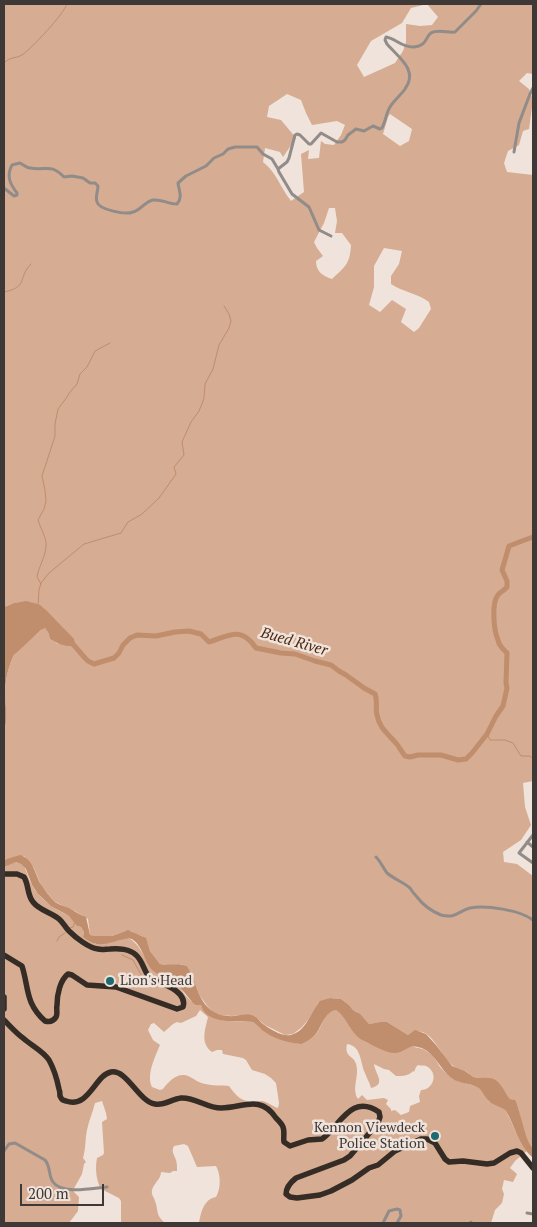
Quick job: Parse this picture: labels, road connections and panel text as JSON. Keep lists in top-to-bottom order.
{
  "water": ["Bued River"],
  "places": ["Lion's Head", "Kennon Viewdeck Police Station"],
  "scale_bar": "200 m"
}
